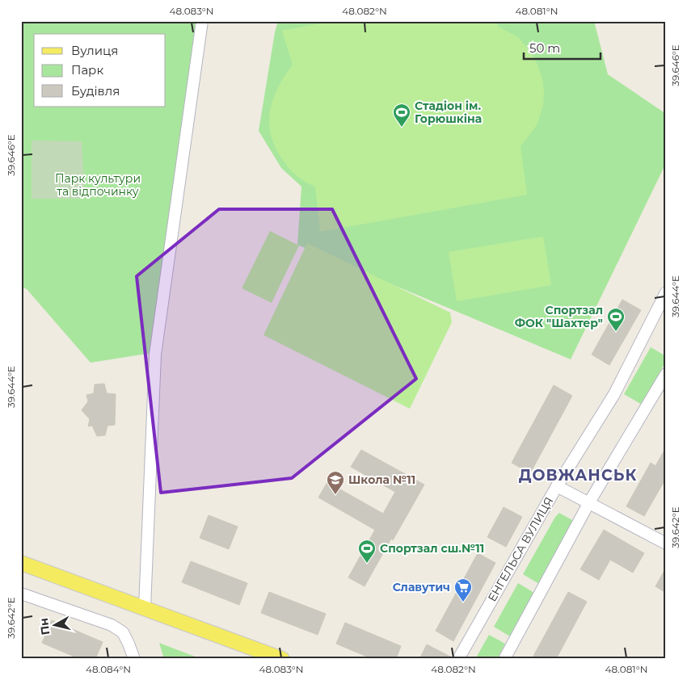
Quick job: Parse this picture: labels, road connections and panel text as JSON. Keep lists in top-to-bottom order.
{
  "streets": {
    "street": ["ЕНГЕЛЬСА ВУЛИЦЯ"]
  },
  "districts": ["ДОВЖАНСЬК"],
  "parks": ["Парк культури та відпочинку"],
  "places": {
    "sports": ["Стадіон ім. Горюшкіна", "Спортзал ФОК \"Шахтер\"", "Спортзал сш.№11"],
    "school or university": ["Школа №11"],
    "supermarket": ["Славутич"]
  },
  "legend": ["Вулиця", "Парк", "Будівля"],
  "scale_bar": "50 m",
  "north": "left",
  "coordinates": [
    "48.083°N",
    "48.082°N",
    "48.081°N",
    "39.646°E",
    "39.644°E",
    "39.642°E",
    "48.084°N"
  ]
}
